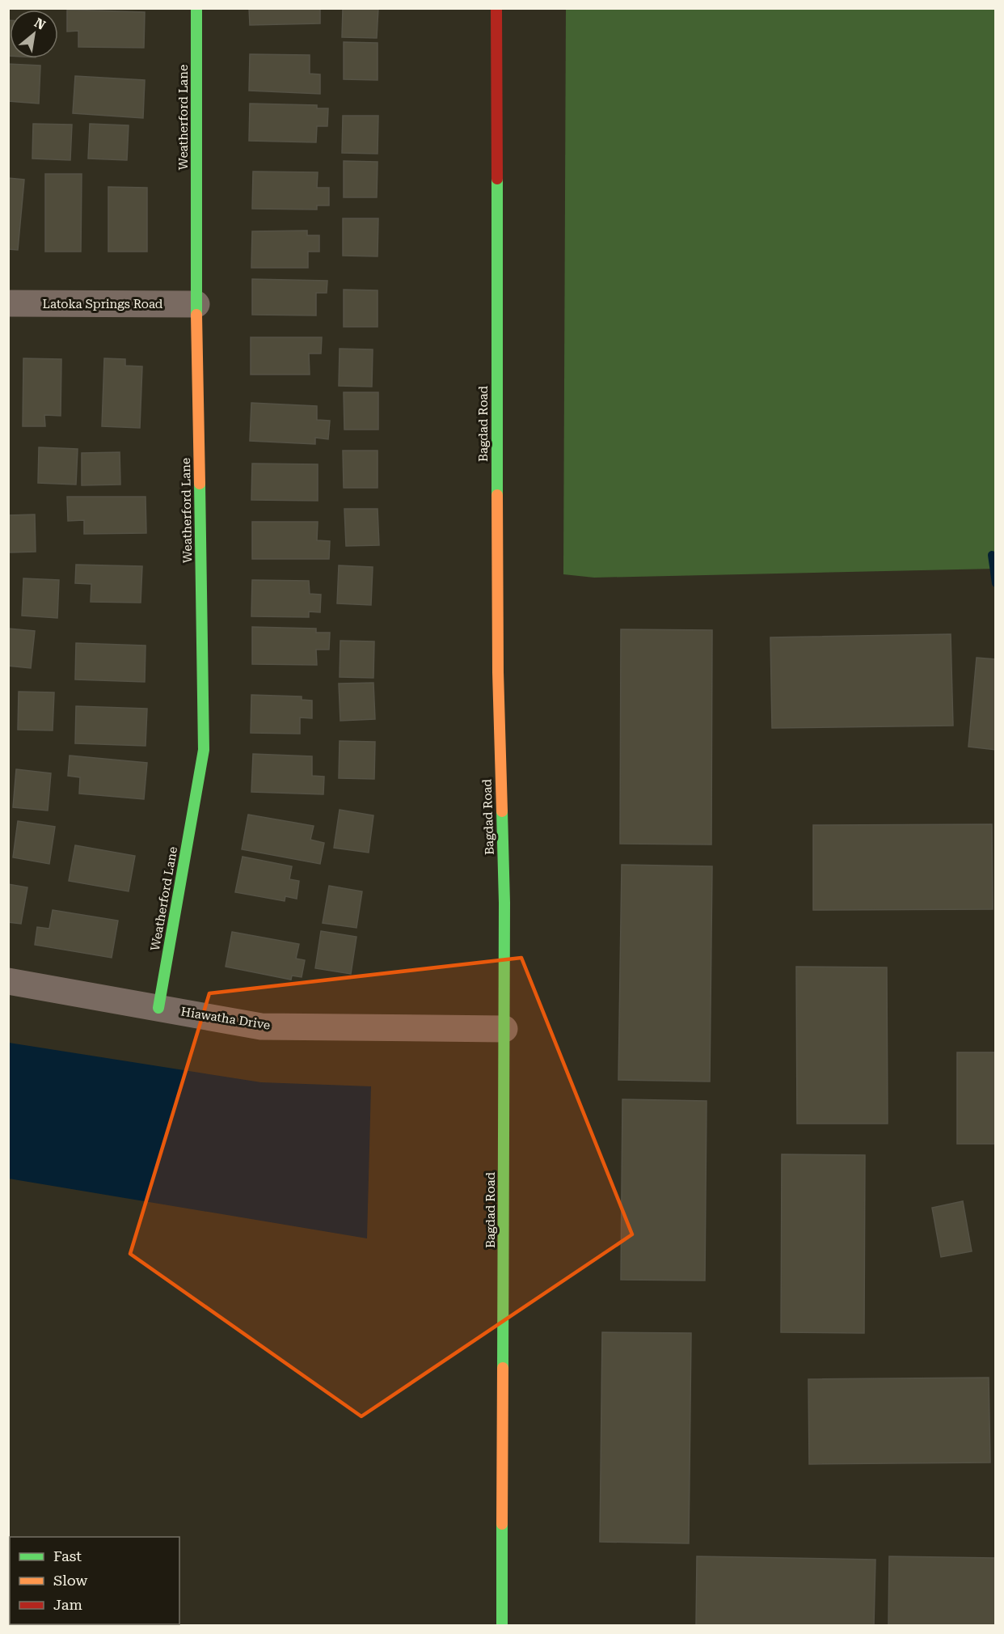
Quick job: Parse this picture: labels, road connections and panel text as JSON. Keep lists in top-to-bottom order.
{
  "streets": {
    "street": [
      "Weatherford Lane",
      "Latoka Springs Road",
      "Bagdad Road",
      "Hiawatha Drive"
    ]
  },
  "crossings": [
    ["Weatherford Lane", "Latoka Springs Road"],
    ["Weatherford Lane", "Hiawatha Drive"],
    ["Bagdad Road", "Hiawatha Drive"]
  ],
  "legend": ["Fast", "Slow", "Jam"],
  "north": "top right"
}
